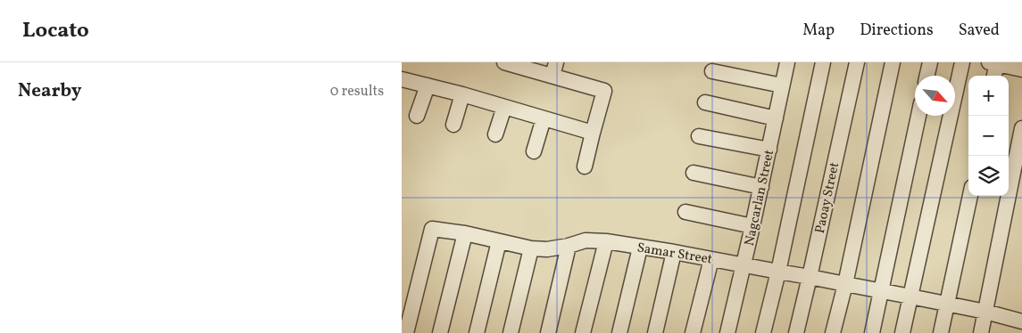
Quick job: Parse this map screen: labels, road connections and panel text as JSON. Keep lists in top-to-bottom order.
{
  "streets": {
    "street": ["Nagcarlan Street", "Paoay Street", "Samar Street"]
  },
  "crossings": [
    ["Nagcarlan Street", "Samar Street"],
    ["Paoay Street", "Samar Street"]
  ],
  "north": "bottom right",
  "page": {
    "header": "Locato",
    "nav": ["Map", "Directions", "Saved"],
    "heading": ["Nearby", "0 results"],
    "map_buttons": ["+", "−"]
  }
}
